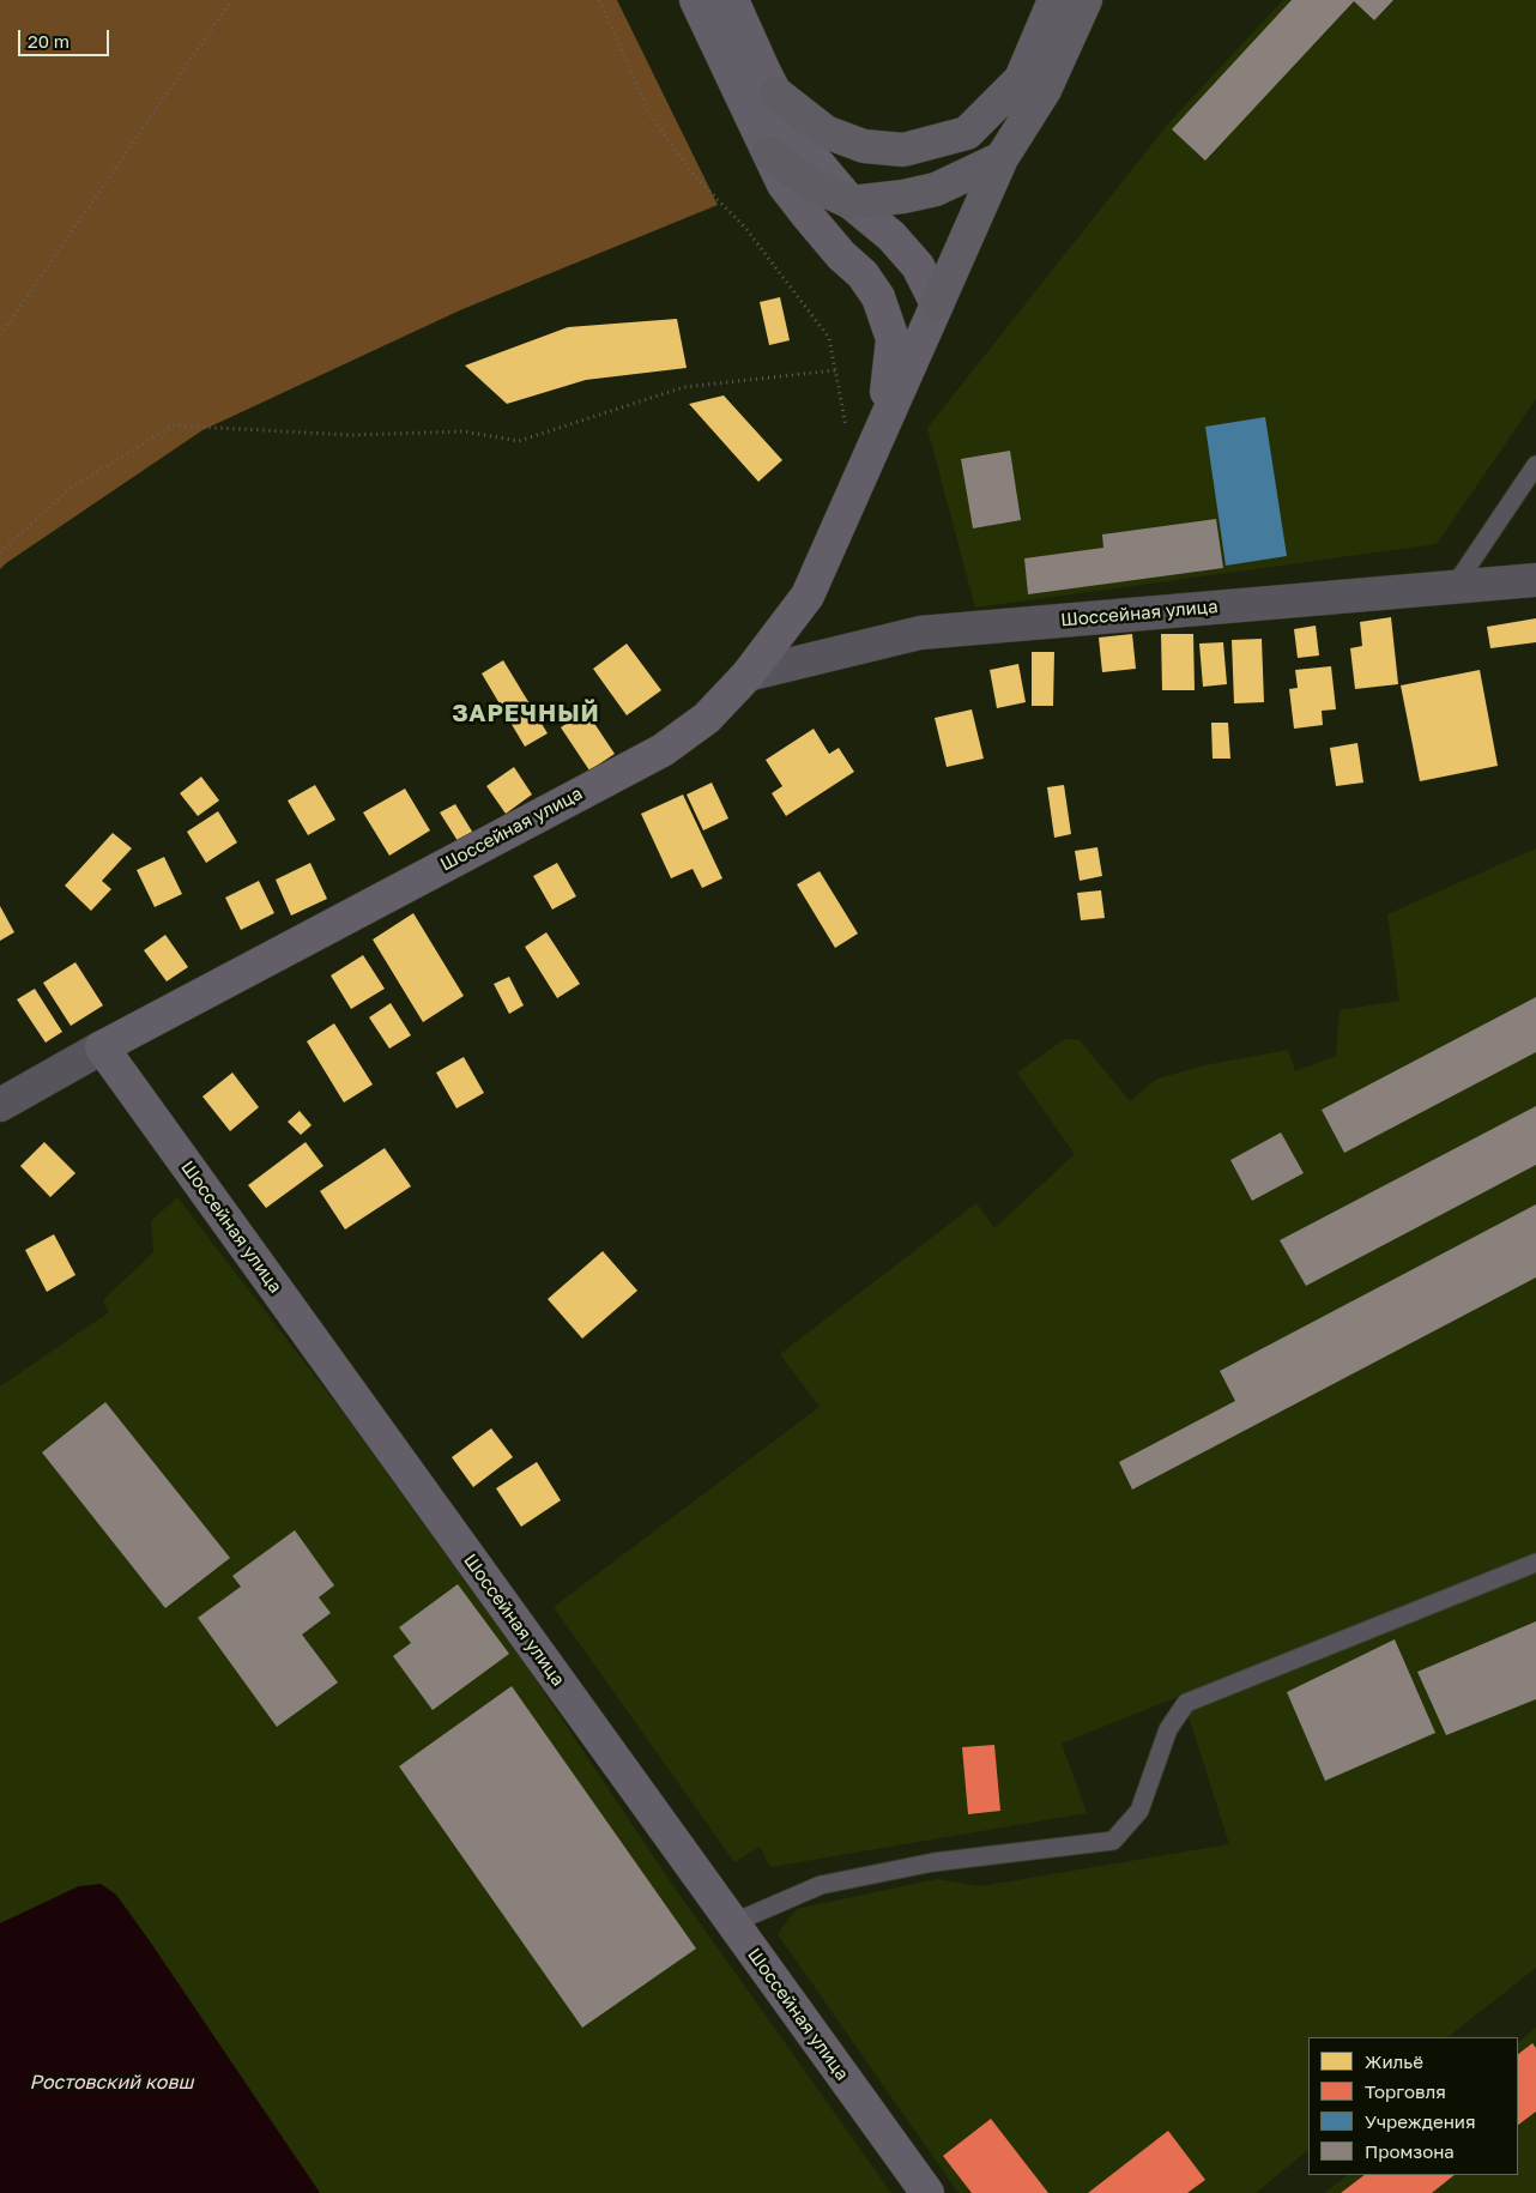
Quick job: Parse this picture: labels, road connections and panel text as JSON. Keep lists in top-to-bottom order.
{
  "streets": {
    "main road": ["Шоссейная улица"]
  },
  "districts": ["ЗАРЕЧНЫЙ"],
  "water": ["Ростовский ковш"],
  "legend": [
    "Жильё",
    "Торговля",
    "Учреждения",
    "Промзона"
  ],
  "scale_bar": "20 m"
}
